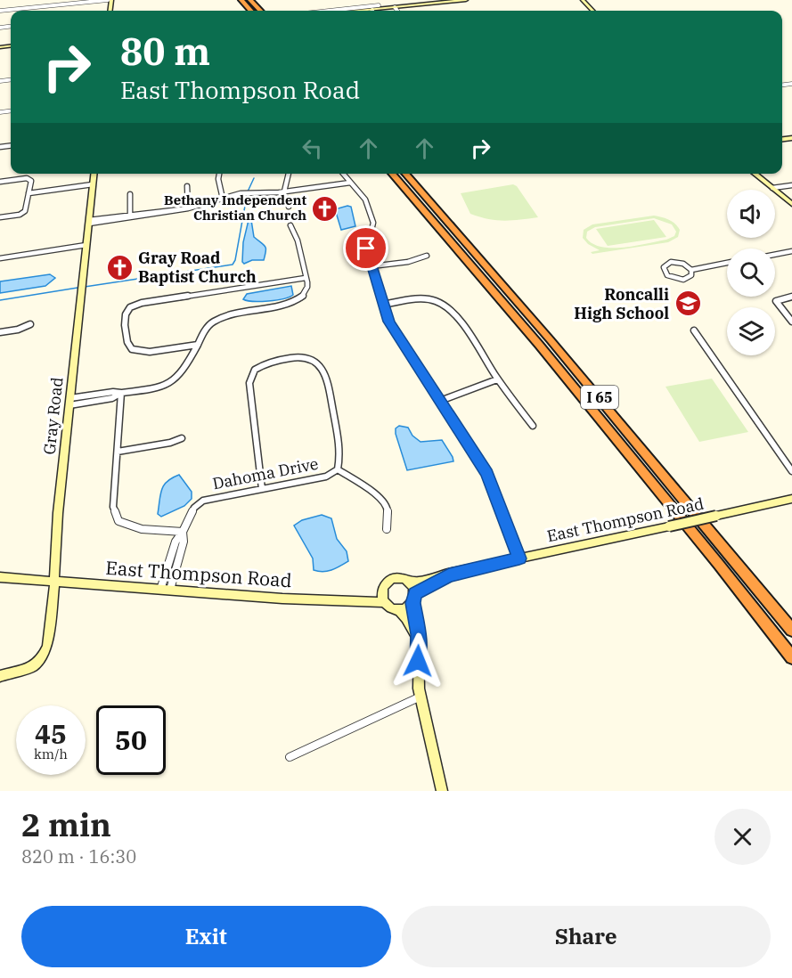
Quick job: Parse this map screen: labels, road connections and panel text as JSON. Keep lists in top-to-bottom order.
{
  "streets": {
    "highway": ["I 65"],
    "main road": ["Gray Road", "East Thompson Road"],
    "street": ["Dahoma Drive"]
  },
  "crossings": [
    ["Gray Road", "East Thompson Road"],
    ["Dahoma Drive", "East Thompson Road"]
  ],
  "places": {
    "church": ["Bethany Independent Christian Church", "Gray Road Baptist Church"],
    "school or university": ["Roncalli High School"]
  },
  "page": {
    "turn": ["80 m", "East Thompson Road"],
    "speed": "45 km/h",
    "limit": "50",
    "heading": ["2 min", "820 m · 16:30"],
    "buttons": ["Exit", "Share"]
  }
}
